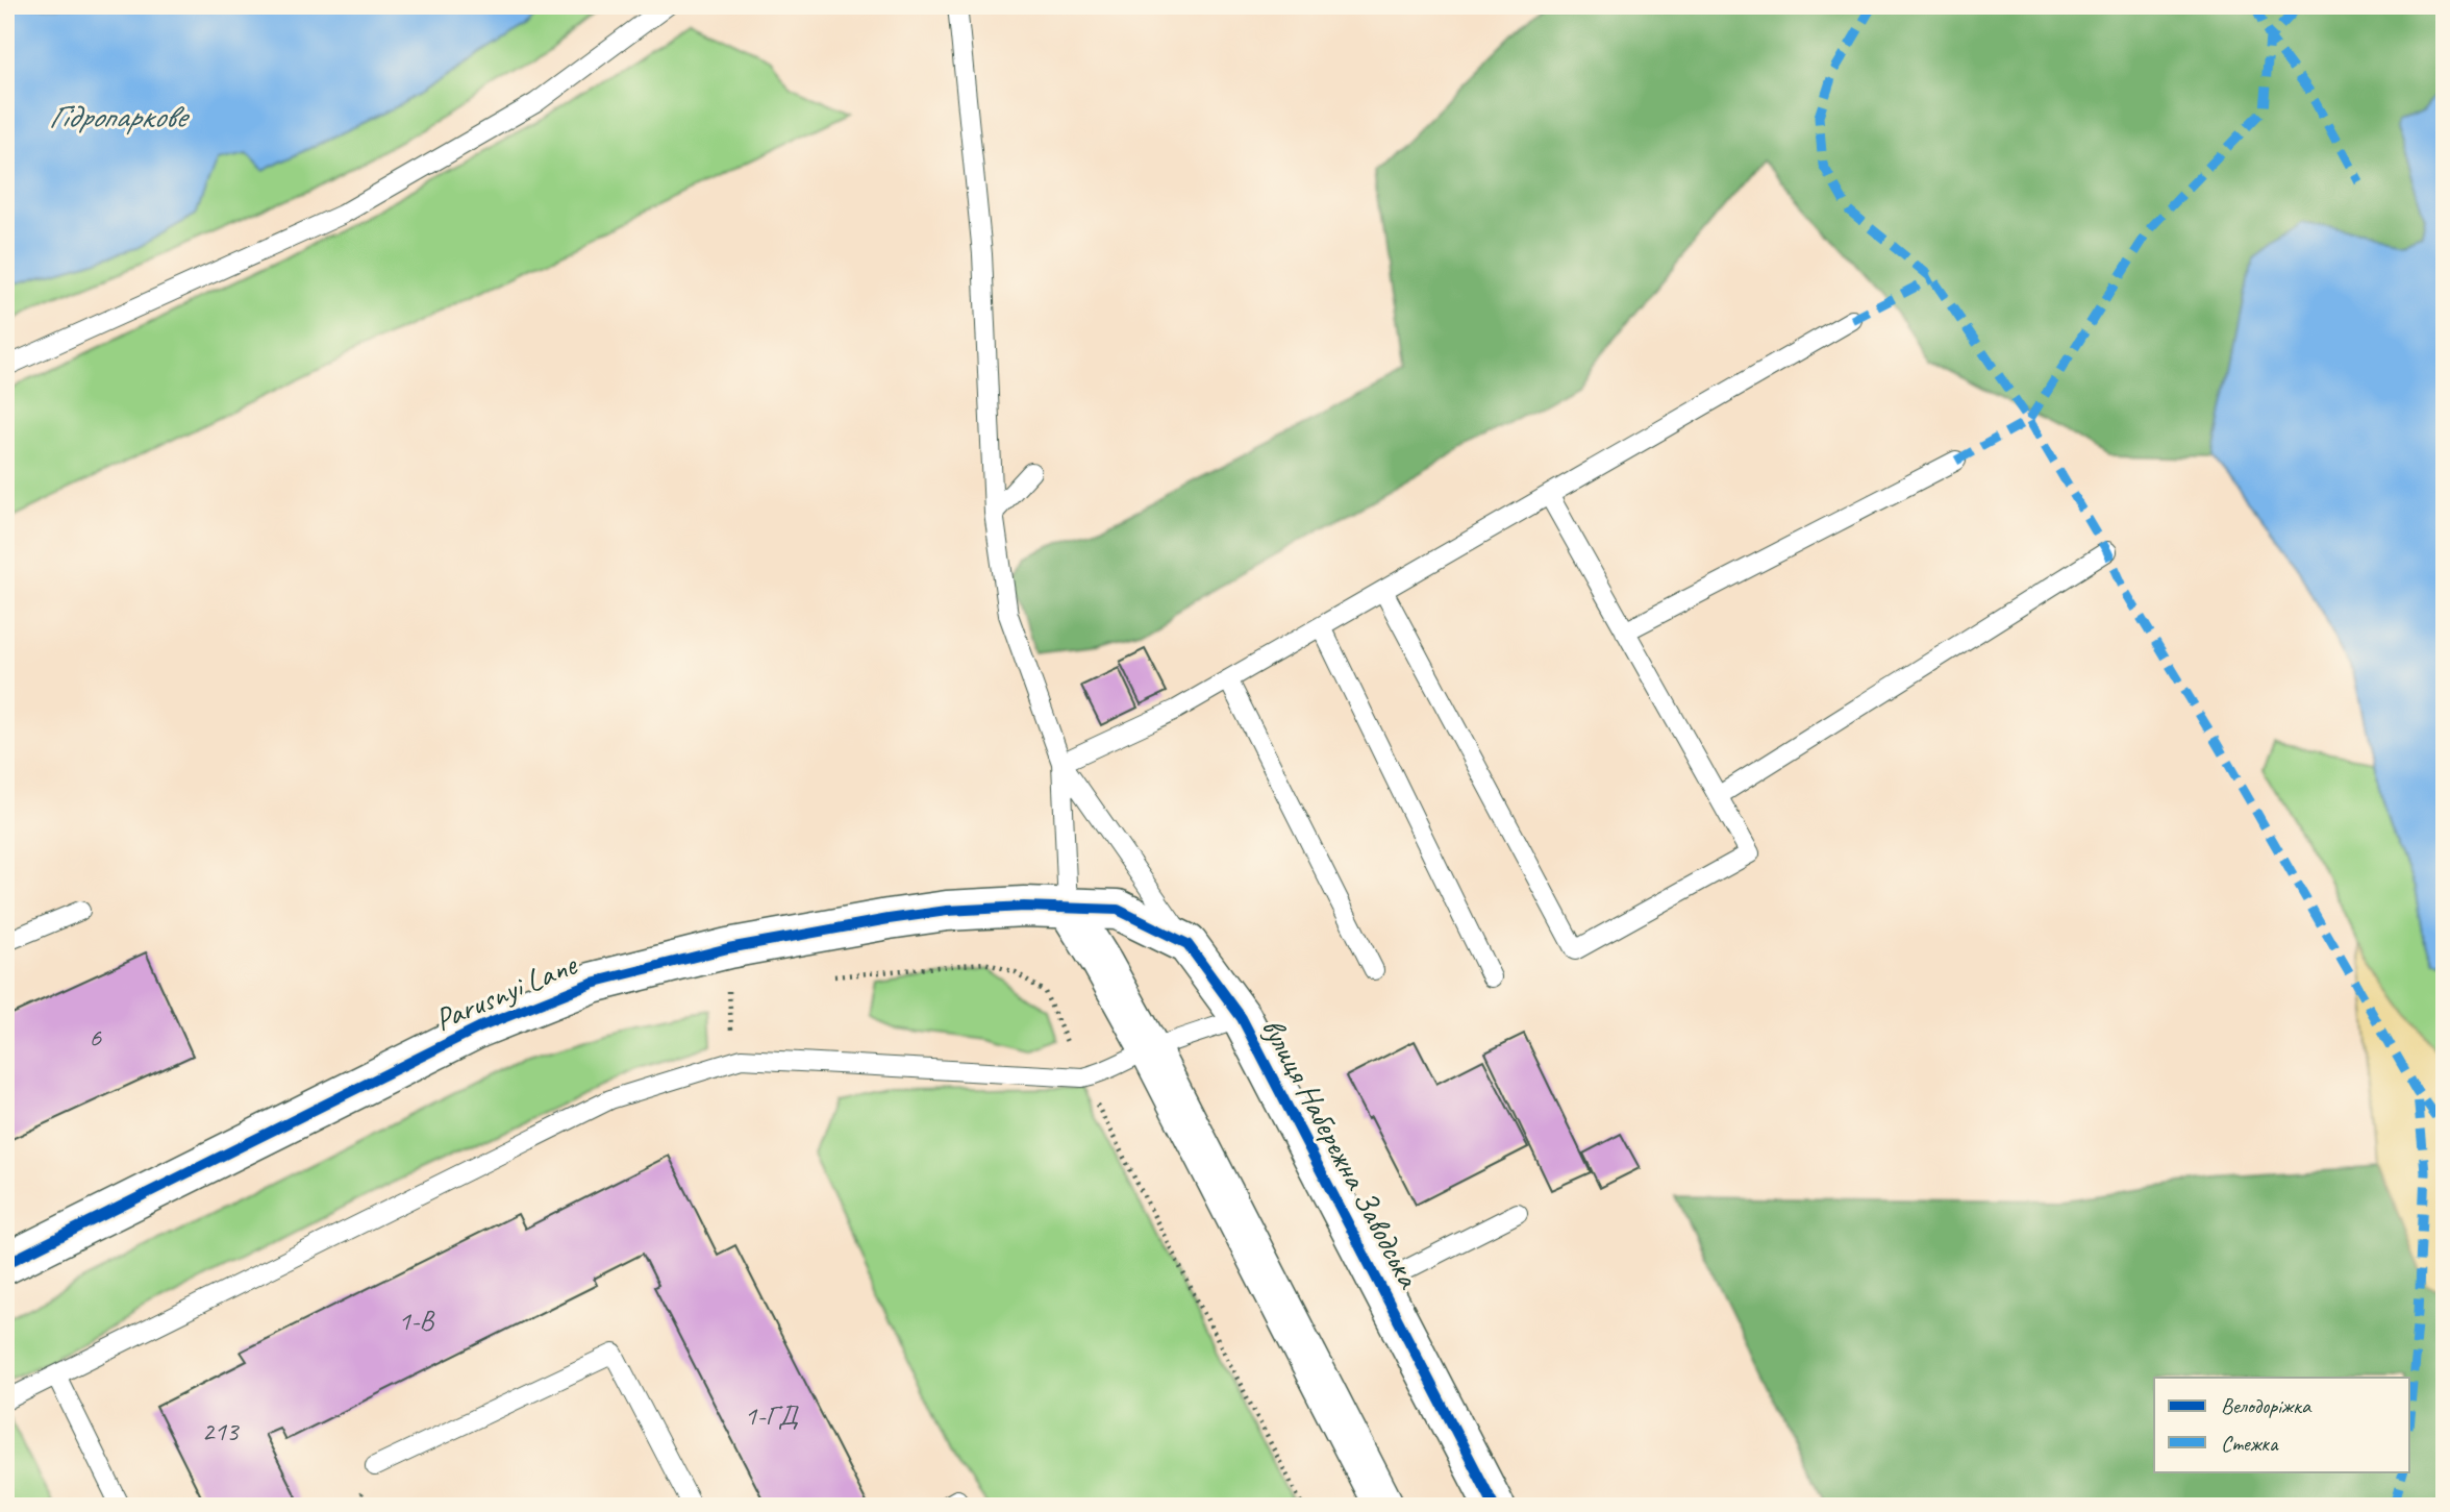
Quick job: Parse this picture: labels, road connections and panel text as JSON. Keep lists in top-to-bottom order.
{
  "streets": {
    "street": ["Parusnyi Lane", "вулиця Набережна Заводська"]
  },
  "crossings": [
    ["Parusnyi Lane", "вулиця Набережна Заводська"]
  ],
  "water": ["Гідропаркове"],
  "house_numbers": [
    "6",
    "1-В",
    "1-ГД",
    "213"
  ],
  "legend": ["Велодоріжка", "Стежка"]
}
